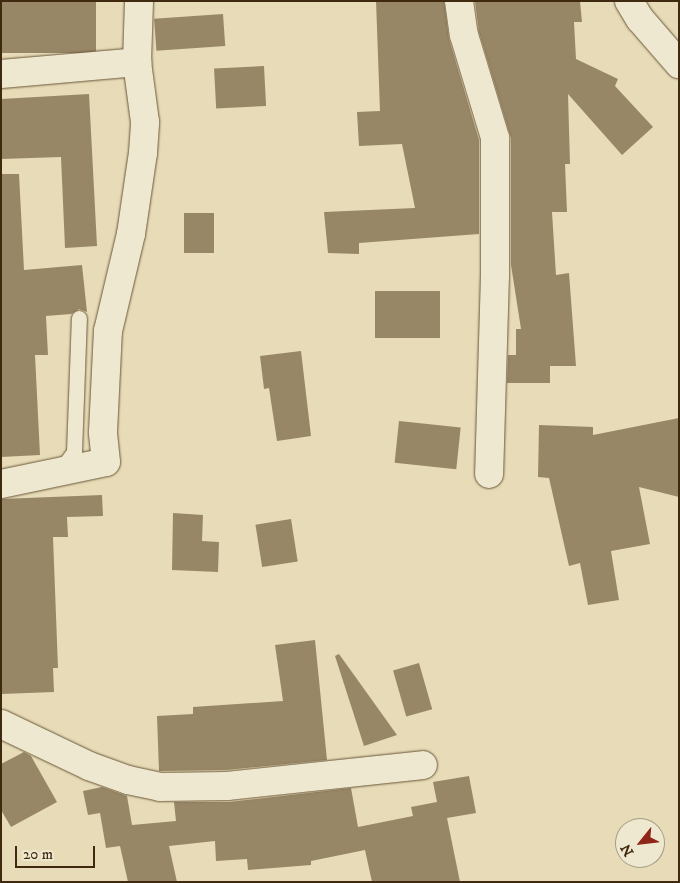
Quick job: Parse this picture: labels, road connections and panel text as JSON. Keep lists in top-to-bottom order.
{
  "scale_bar": "20 m",
  "north": "bottom left"
}
